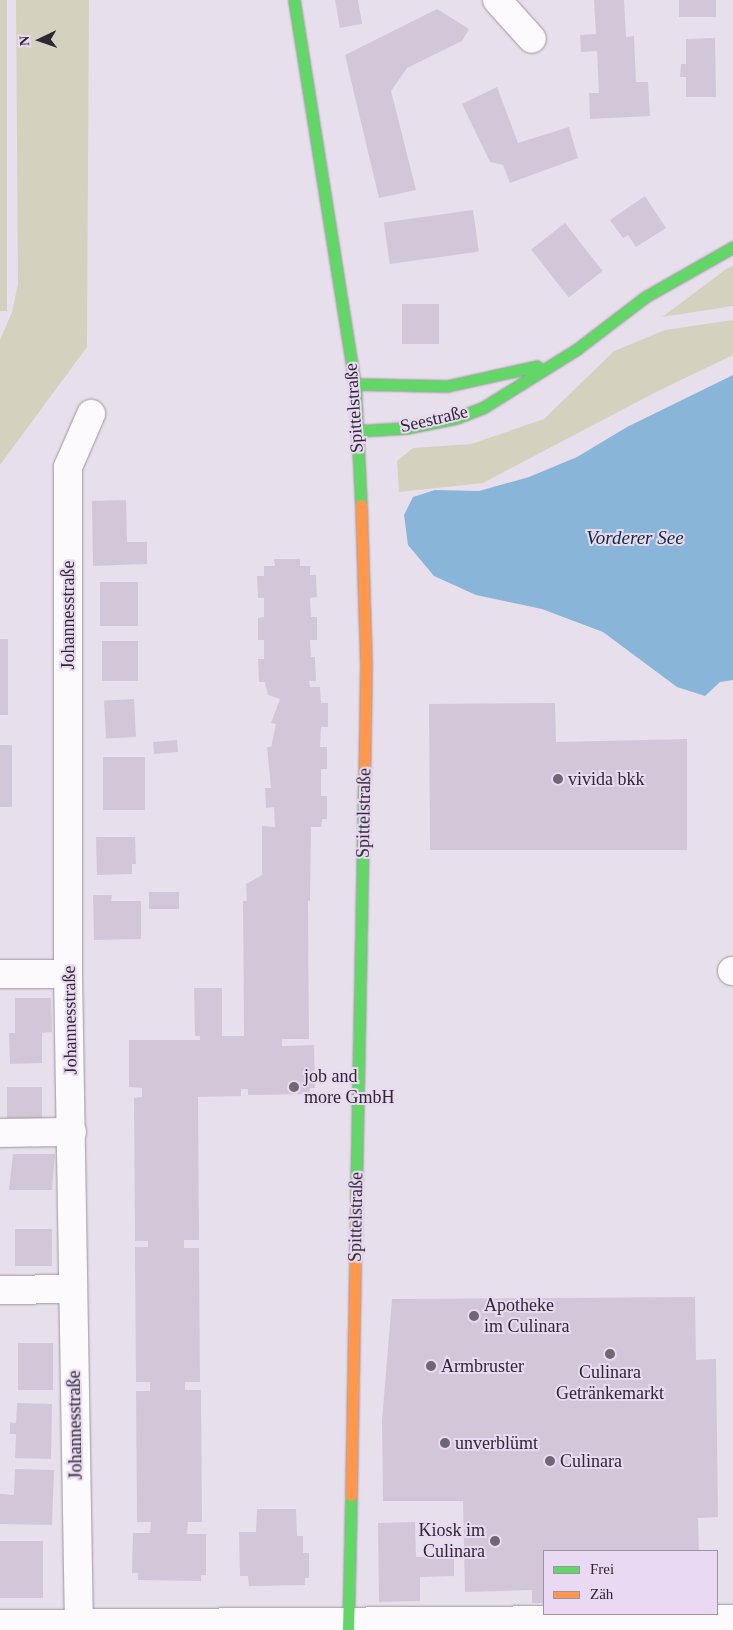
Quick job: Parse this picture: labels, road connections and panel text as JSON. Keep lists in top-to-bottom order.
{
  "streets": {
    "main road": ["Spittelstraße", "Seestraße"],
    "street": ["Johannesstraße"]
  },
  "crossings": [
    ["Spittelstraße", "Seestraße"]
  ],
  "water": ["Vorderer See"],
  "places": [
    "vivida bkk",
    "job and more GmbH",
    "Apotheke im Culinara",
    "Culinara Getränkemarkt",
    "Armbruster",
    "unverblümt",
    "Culinara",
    "Kiosk im Culinara"
  ],
  "legend": ["Frei", "Zäh"],
  "north": "left"
}
